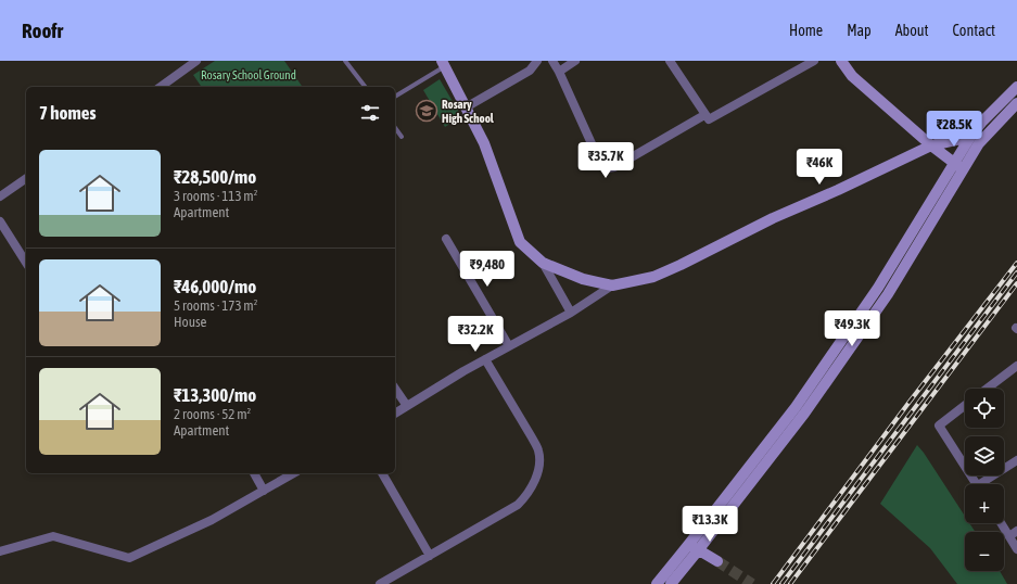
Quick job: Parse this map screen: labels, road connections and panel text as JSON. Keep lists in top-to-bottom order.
{
  "parks": ["Rosary School Ground"],
  "places": {
    "school or university": ["Rosary High School"]
  },
  "page": {
    "header": "Roofr",
    "nav": [
      "Home",
      "Map",
      "About",
      "Contact"
    ],
    "heading": "7 homes",
    "price": [
      "₹28.5K",
      "₹35.7K",
      "₹46K",
      "₹9,480",
      "₹49.3K",
      "₹32.2K",
      "₹13.3K"
    ],
    "list": [
      {
        "name": "₹28,500/mo",
        "note": "3 rooms · 113 m² · Apartment"
      },
      {
        "name": "₹46,000/mo",
        "note": "5 rooms · 173 m² · House"
      },
      {
        "name": "₹13,300/mo",
        "note": "2 rooms · 52 m² · Apartment"
      }
    ],
    "map_buttons": ["+", "−"]
  }
}
